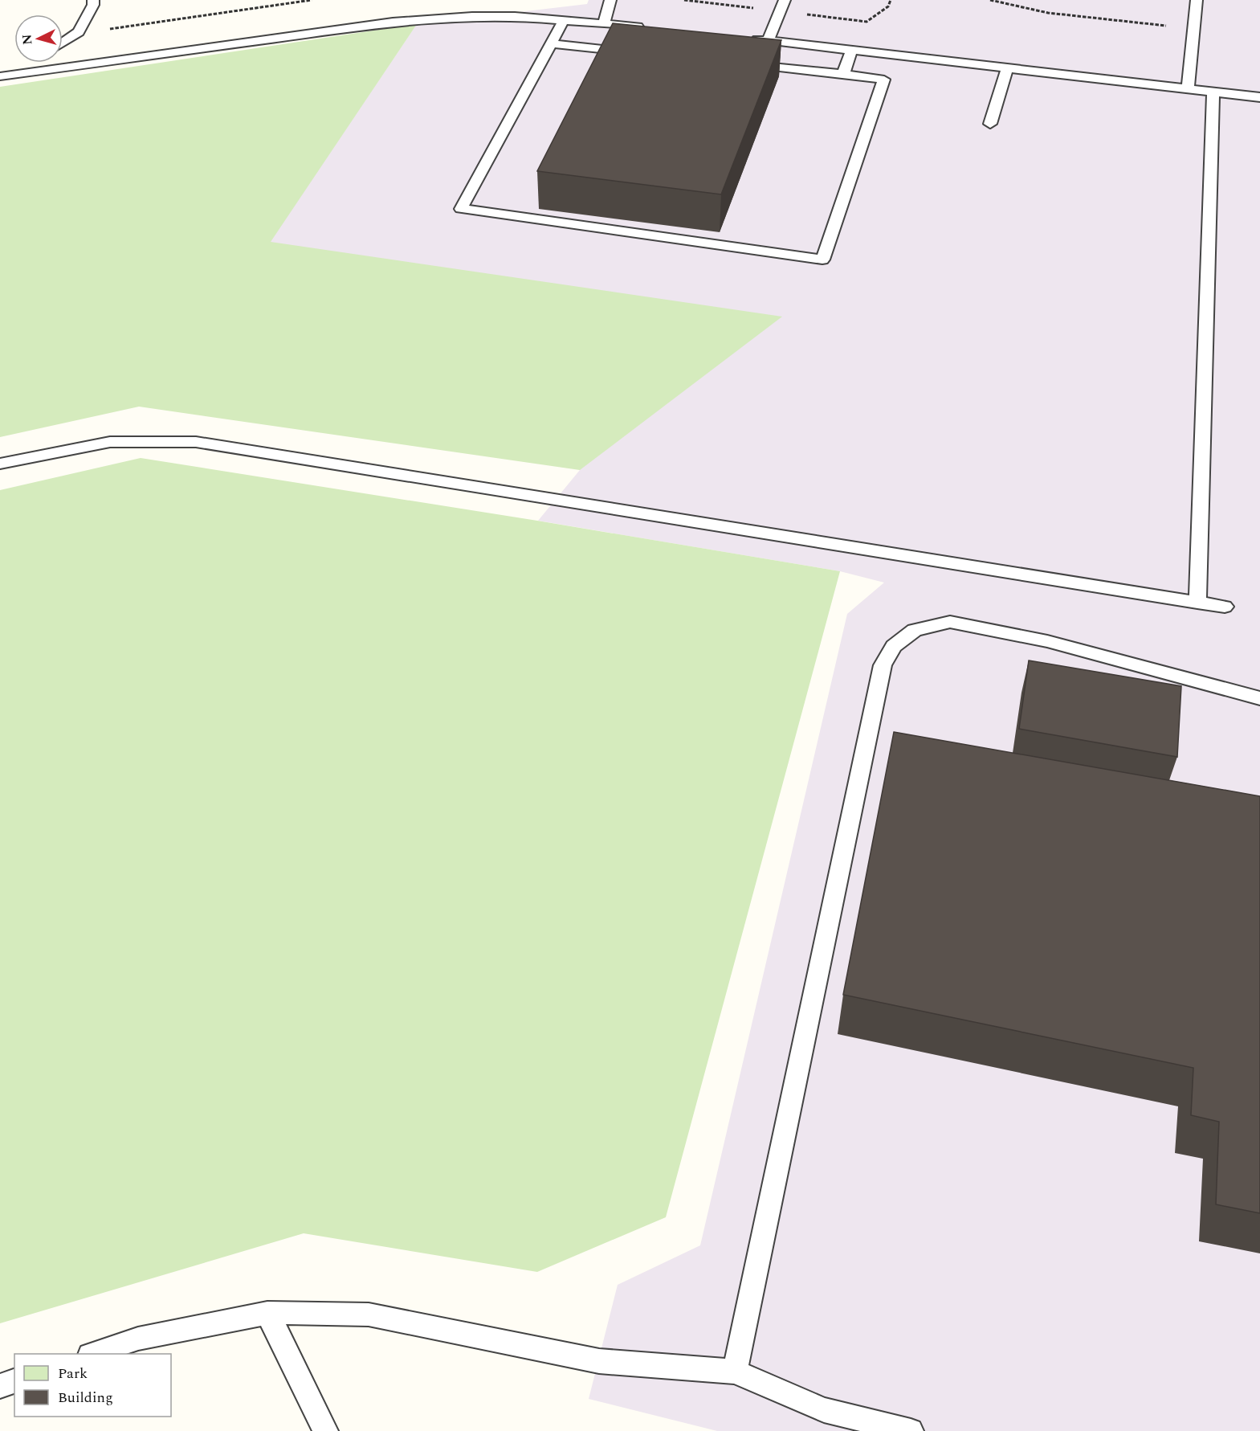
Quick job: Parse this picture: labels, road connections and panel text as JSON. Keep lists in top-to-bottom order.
{
  "legend": ["Park", "Building"],
  "north": "left"
}
